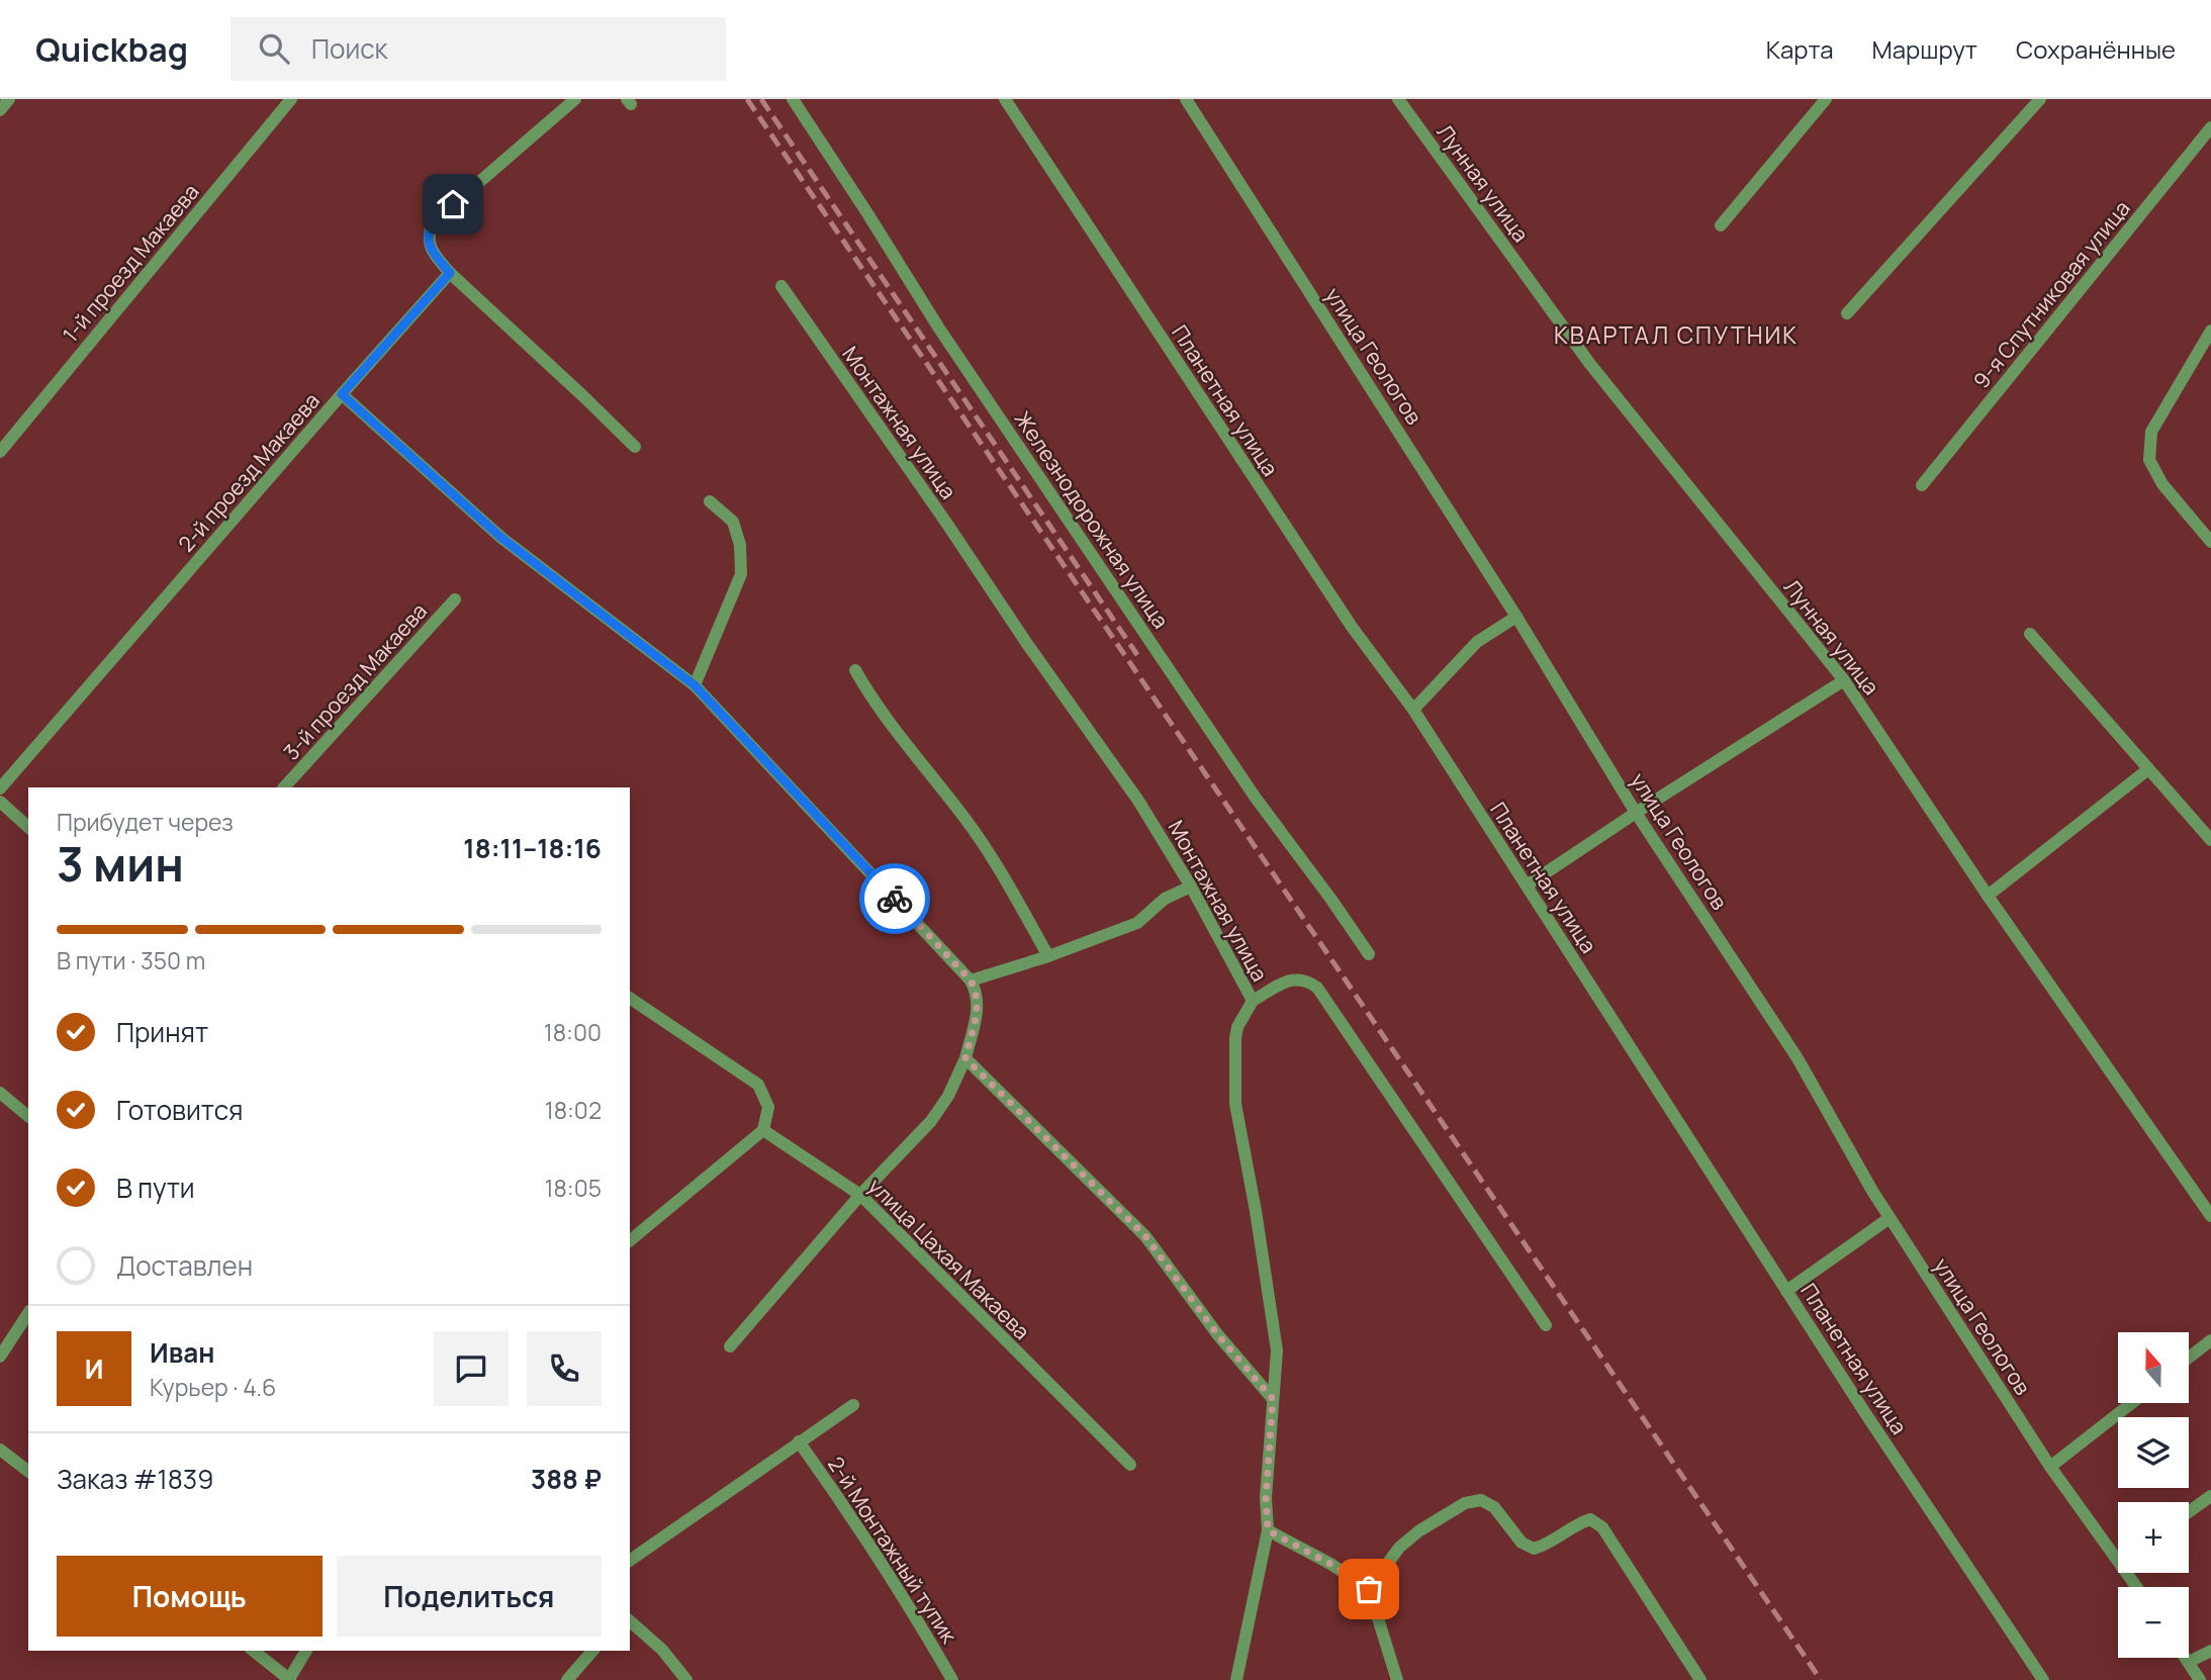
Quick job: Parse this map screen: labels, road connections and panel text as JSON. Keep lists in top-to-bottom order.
{
  "streets": {
    "street": [
      "Лунная улица",
      "1-й проезд Макаева",
      "9-я Спутниковая улица",
      "улица Геологов",
      "Планетная улица",
      "Монтажная улица",
      "2-й проезд Макаева",
      "Железнодорожная улица",
      "3-й проезд Макаева",
      "улица Цахая Макаева",
      "2-й Монтажный тупик"
    ]
  },
  "districts": ["КВАРТАЛ СПУТНИК"],
  "north": "top",
  "page": {
    "header": "Quickbag",
    "search": "Поиск",
    "nav": ["Карта", "Маршрут", "Сохранённые"],
    "heading": ["3 мин", "Прибудет через", "18:11–18:16"],
    "panel": [
      "Иван",
      "Курьер · 4.6",
      "Заказ #1839",
      "388 ₽"
    ],
    "bar": "В пути · 350 m",
    "list": [
      ["Принят", "18:00"],
      ["Готовится", "18:02"],
      ["В пути", "18:05"],
      "Доставлен"
    ],
    "round": "И",
    "map_buttons": ["+", "−"],
    "buttons": ["Помощь", "Поделиться"]
  }
}
